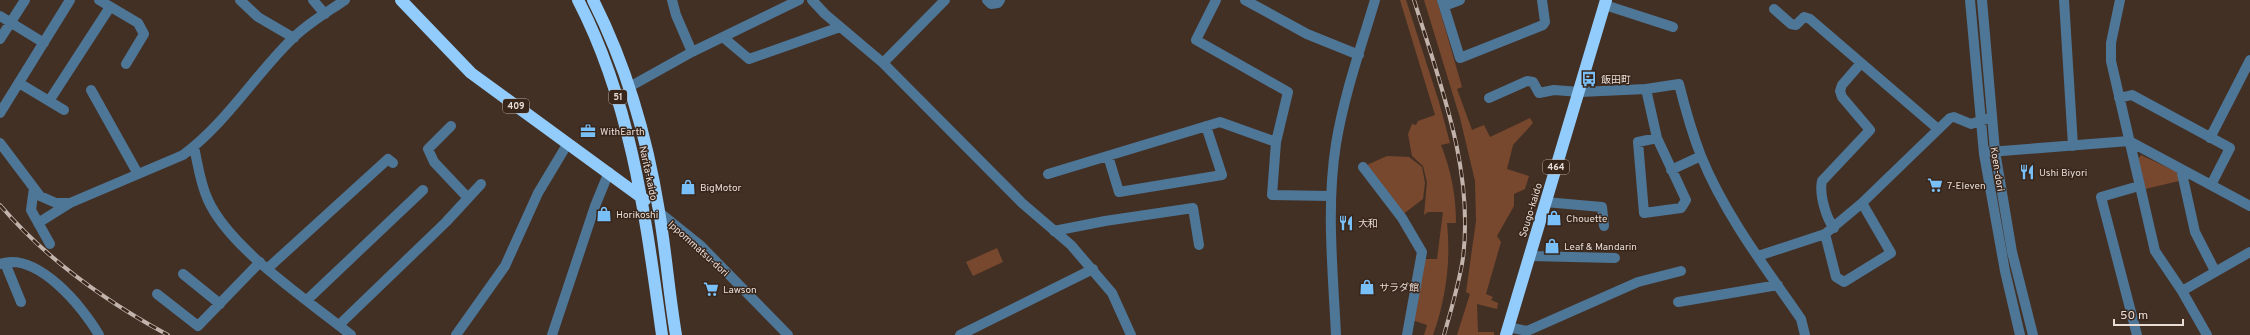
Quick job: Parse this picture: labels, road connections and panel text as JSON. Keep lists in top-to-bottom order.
{
  "streets": {
    "highway": [
      "51",
      "409",
      "464",
      "Narita-kaido",
      "Sougo-kaido"
    ],
    "street": ["Koen-dori", "Ippommatsu-dori"]
  },
  "crossings": [
    ["409", "Narita-kaido"],
    ["409", "Ippommatsu-dori"],
    ["Narita-kaido", "Ippommatsu-dori"]
  ],
  "places": {
    "bus stop": ["飯田町"],
    "office": ["WithEarth"],
    "restaurant": ["Ushi Biyori", "大和"],
    "supermarket": ["7-Eleven", "Lawson"],
    "shop": [
      "BigMotor",
      "Horikoshi",
      "Chouette",
      "Leaf & Mandarin",
      "サラダ館"
    ]
  },
  "scale_bar": "50 m"
}
